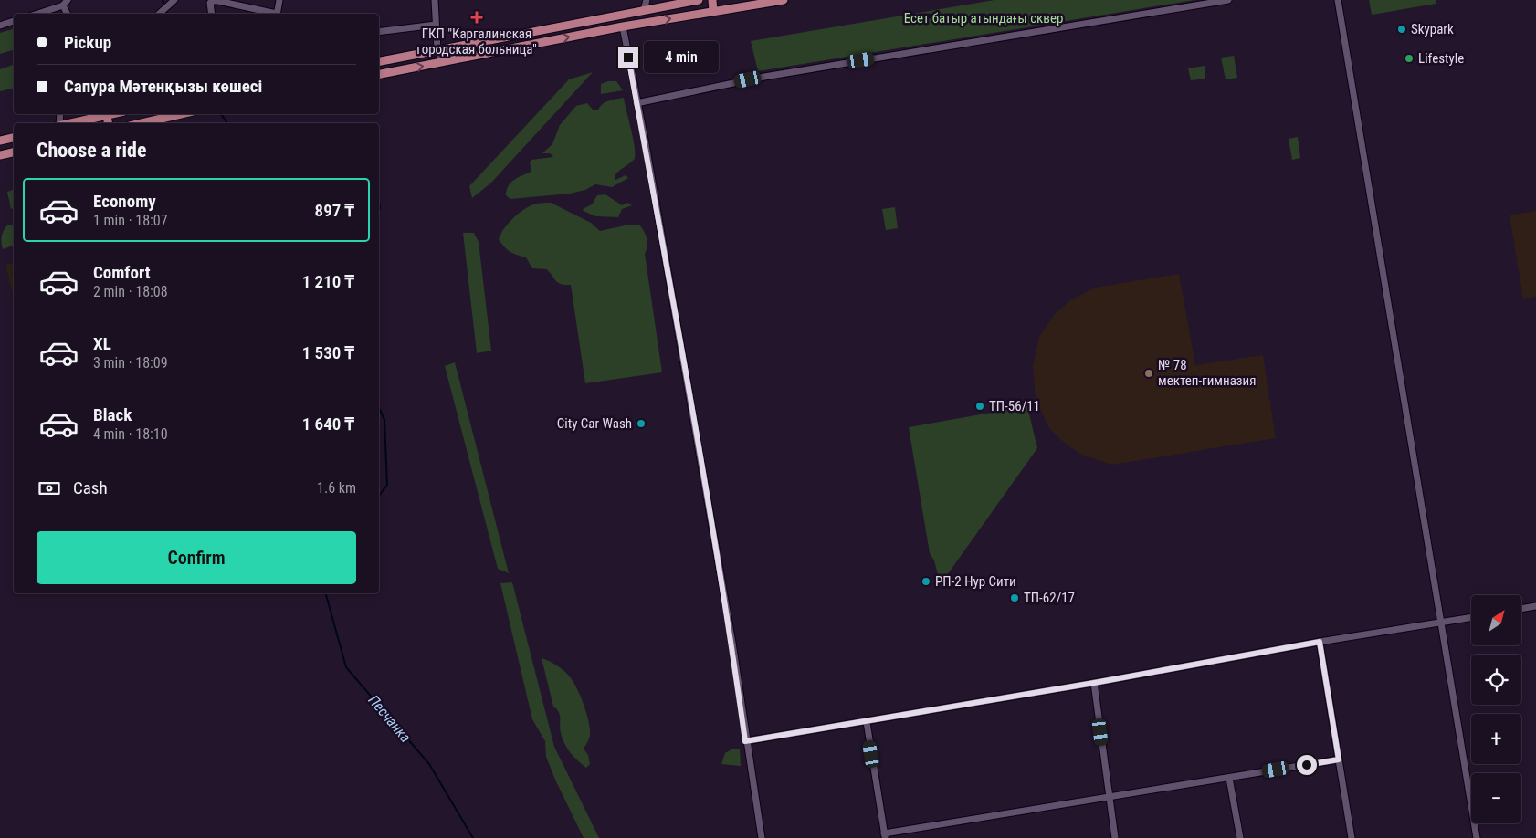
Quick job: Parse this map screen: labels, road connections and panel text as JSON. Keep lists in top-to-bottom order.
{
  "water": ["Песчанка"],
  "parks": ["Есет батыр атындағы сквер"],
  "places": {
    "health": ["ГКП \"Каргалинская городская больница\""],
    "other": [
      "Skypark",
      "Lifestyle",
      "№ 78 мектеп-гимназия",
      "ТП-56/11",
      "City Car Wash",
      "РП-2 Нур Сити",
      "ТП-62/17"
    ]
  },
  "north": "top right",
  "page": {
    "banner": ["Pickup", "Сапура Мәтенқызы көшесі"],
    "bubble": "4 min",
    "heading": "Choose a ride",
    "list": [
      {
        "name": "Economy",
        "note": "1 min · 18:07",
        "value": "897 ₸"
      },
      {
        "name": "Comfort",
        "note": "2 min · 18:08",
        "value": "1 210 ₸"
      },
      {
        "name": "XL",
        "note": "3 min · 18:09",
        "value": "1 530 ₸"
      },
      {
        "name": "Black",
        "note": "4 min · 18:10",
        "value": "1 640 ₸"
      }
    ],
    "pay": ["Cash", "1.6 km"],
    "buttons": "Confirm",
    "map_buttons": ["+", "−"]
  }
}
